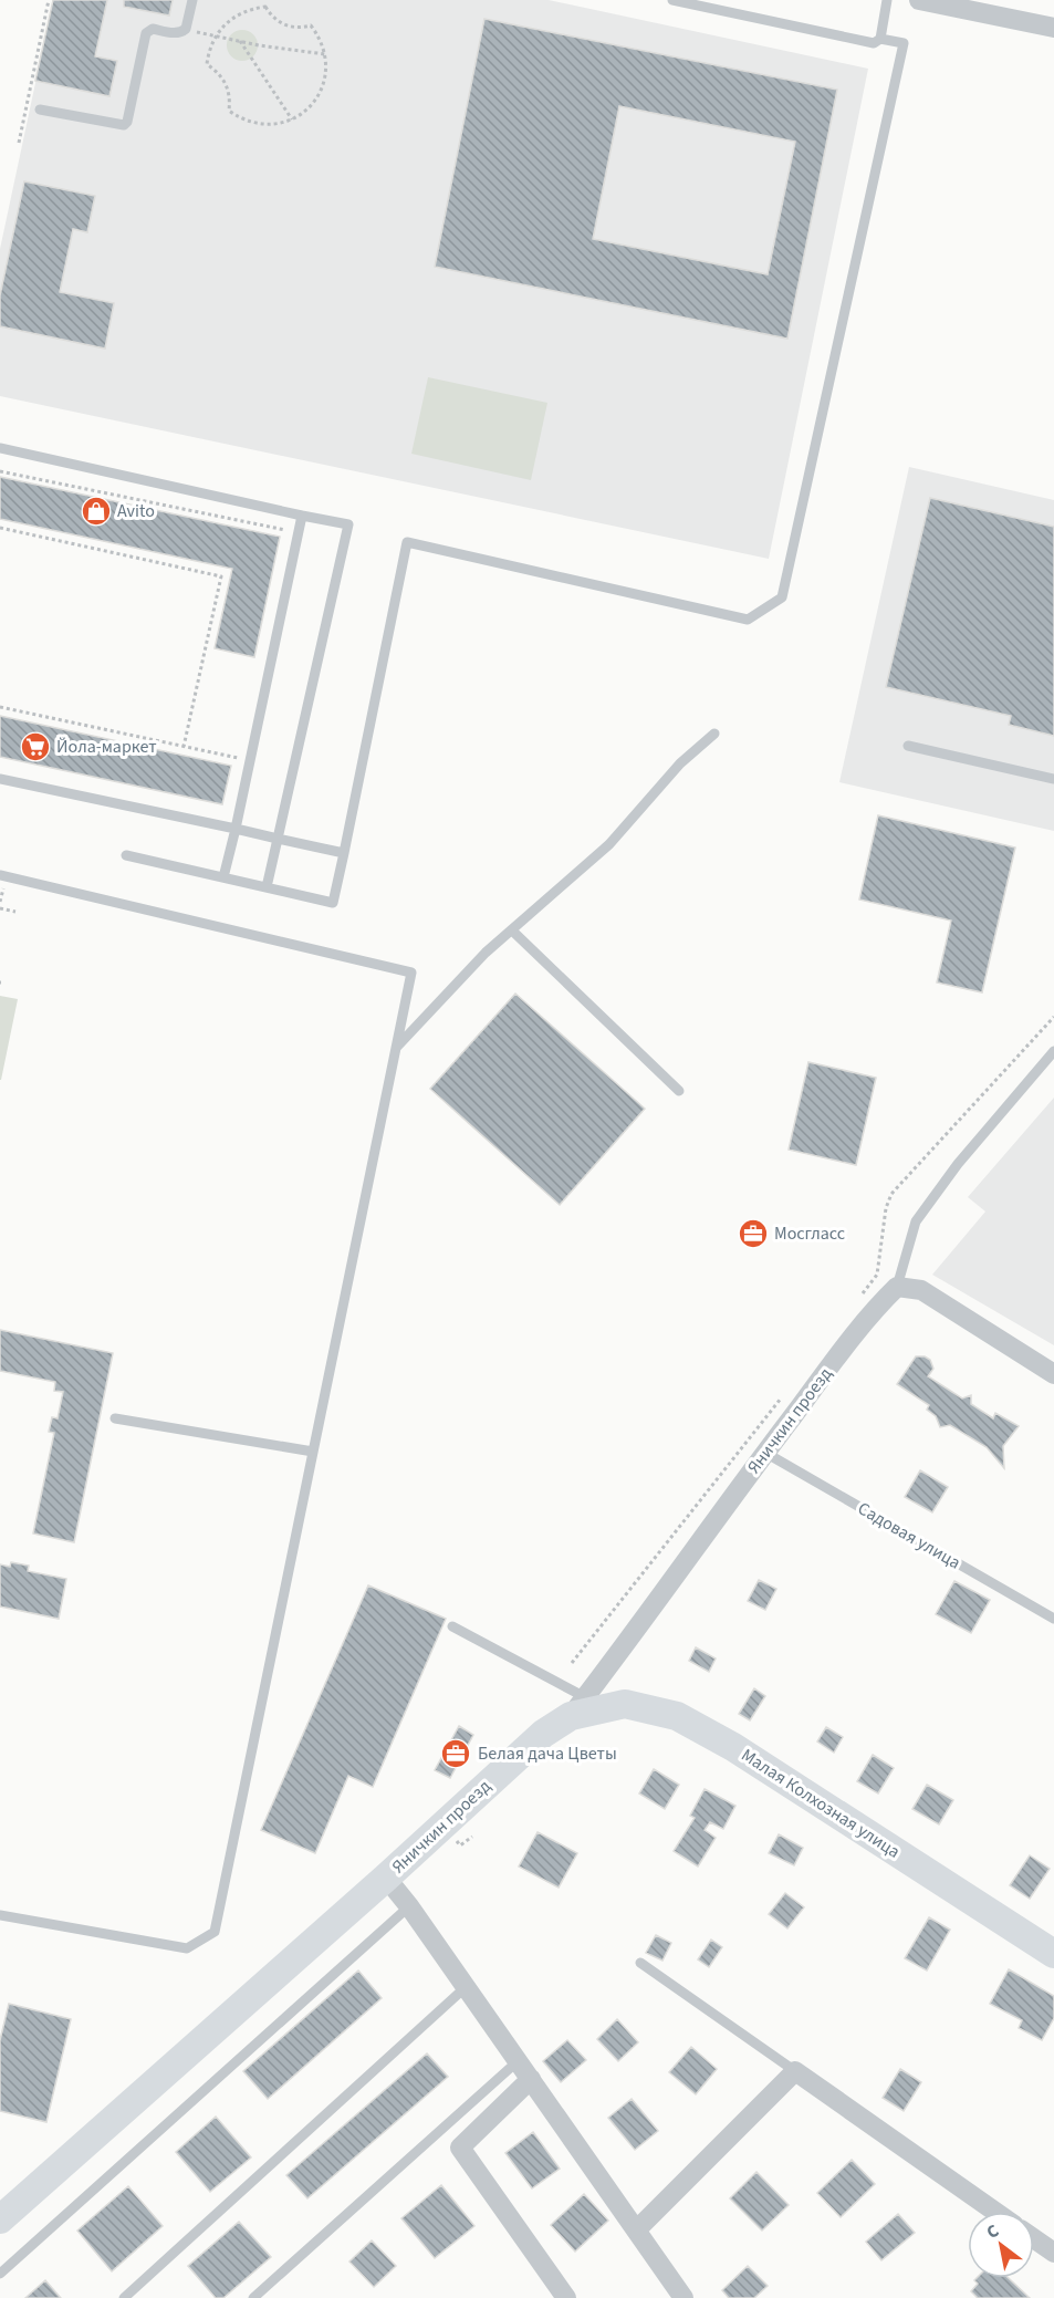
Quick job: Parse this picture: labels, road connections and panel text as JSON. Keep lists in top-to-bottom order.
{
  "streets": {
    "street": ["Яничкин проезд", "Малая Колхозная улица"],
    "lane": ["Садовая улица"]
  },
  "crossings": [
    ["Яничкин проезд", "Садовая улица"],
    ["Яничкин проезд", "Малая Колхозная улица"]
  ],
  "places": {
    "shop": ["Avito"],
    "supermarket": ["Йола-маркет"],
    "office": ["Мосгласс", "Белая дача Цветы"]
  },
  "north": "top left"
}
